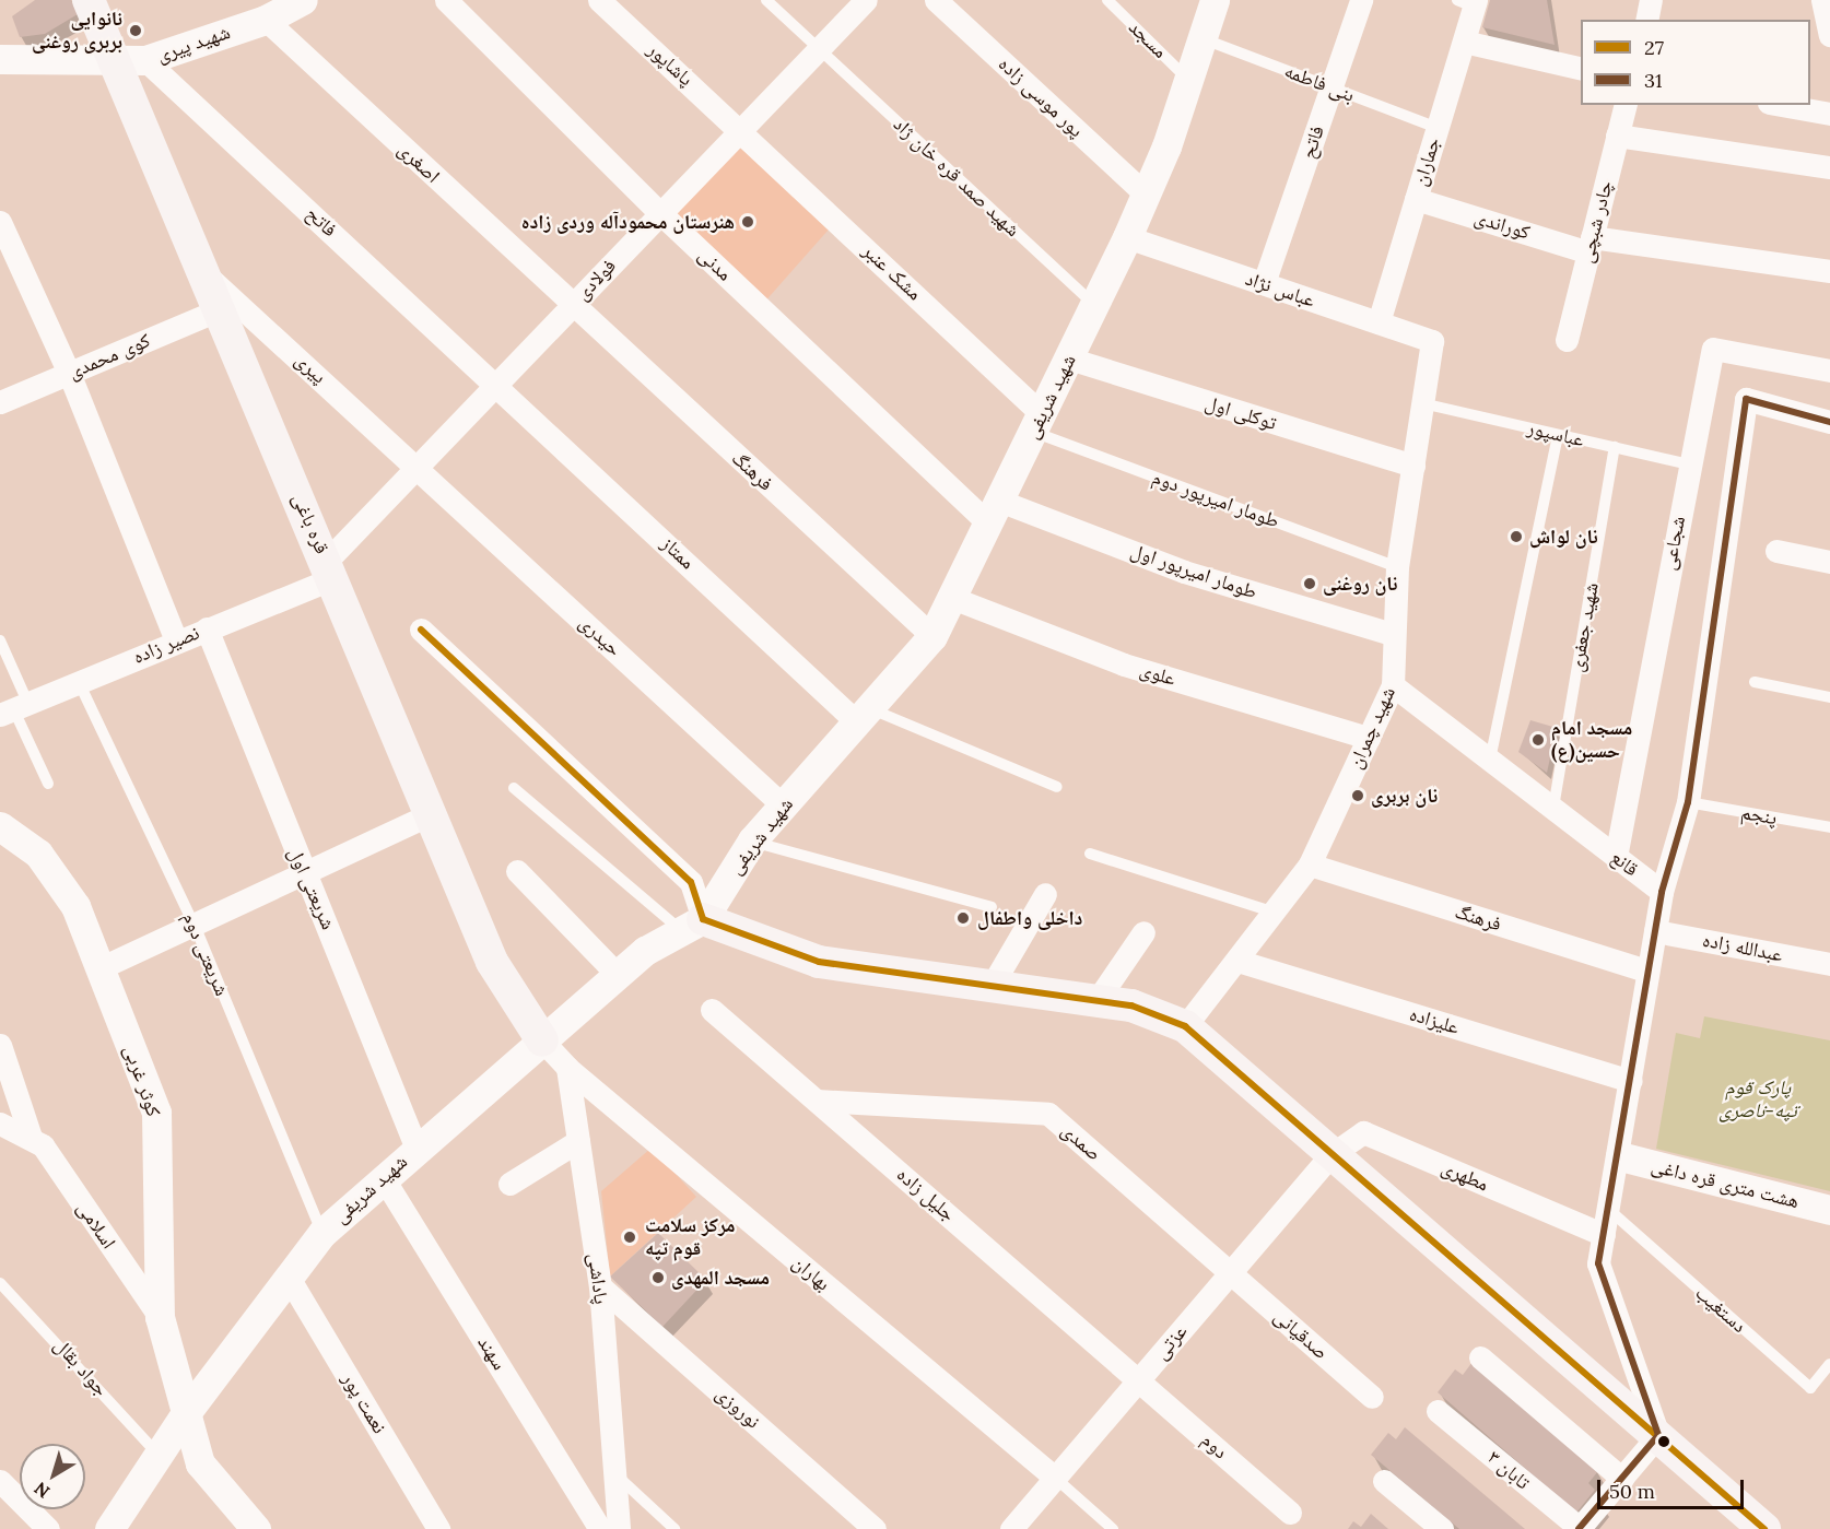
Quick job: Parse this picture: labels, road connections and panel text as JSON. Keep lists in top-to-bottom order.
{
  "streets": {
    "main road": ["قره باغی"],
    "street": [
      "شهید پیری",
      "پاشاپور",
      "پور موسی زاده",
      "فاتح",
      "جماران",
      "اصغری",
      "چادر شبچی",
      "کوراندی",
      "مدنی",
      "مشک عنبر",
      "فولادی",
      "عباس نژاد",
      "کوی محمدی",
      "پیری",
      "شهید شریفى",
      "توکلی اول",
      "فرهنگ",
      "شجاعی",
      "ممتاز",
      "طومار امیرپور اول",
      "حیدری",
      "نصیر زاده",
      "علوی",
      "شهید چمران",
      "قانع",
      "شریعتی اول",
      "عبدالله زاده",
      "علیزاده",
      "کوثر غربی",
      "صمدی",
      "مطهری",
      "هشت متری قره داغی",
      "جلیل زاده",
      "اسلامی",
      "بهاران",
      "پاداشی",
      "صدقیانی",
      "عزتی",
      "سهند",
      "نعمت پور",
      "نوروزی",
      "دوم",
      "تابان ۳"
    ],
    "lane": [
      "مسجد",
      "بنی فاطمه",
      "شهید صمد قره خان ژاد",
      "عباسپور",
      "طومار امیرپور دوم",
      "شهید جعفری",
      "پنجم",
      "شریعتی دوم",
      "دستغیب",
      "جواد بقال"
    ]
  },
  "crossings": [
    ["مسجد", "شهید شریفى"],
    ["شهید پیری", "فاتح"],
    ["شهید پیری", "اصغری"],
    ["شهید پیری", "قره باغی"],
    ["پاشاپور", "مشک عنبر"],
    ["پاشاپور", "فولادی"],
    ["بنی فاطمه", "فاتح"],
    ["بنی فاطمه", "جماران"],
    ["بنی فاطمه", "شهید شریفى"],
    ["پور موسی زاده", "شهید شریفى"],
    ["فاتح", "فولادی"],
    ["فاتح", "عباس نژاد"],
    ["فاتح", "ممتاز"],
    ["جماران", "کوراندی"],
    ["جماران", "عباس نژاد"],
    ["اصغری", "فولادی"],
    ["اصغری", "فرهنگ"],
    ["شهید صمد قره خان ژاد", "فولادی"],
    ["شهید صمد قره خان ژاد", "شهید شریفى"],
    ["چادر شبچی", "کوراندی"],
    ["مدنی", "فولادی"],
    ["مدنی", "شهید شریفى"],
    ["مدنی", "طومار امیرپور اول"],
    ["مشک عنبر", "فولادی"],
    ["مشک عنبر", "شهید شریفى"],
    ["مشک عنبر", "طومار امیرپور دوم"],
    ["فولادی", "پیری"],
    ["فولادی", "فرهنگ"],
    ["فولادی", "قره باغی"],
    ["فولادی", "ممتاز"],
    ["فولادی", "حیدری"],
    ["فولادی", "نصیر زاده"],
    ["عباس نژاد", "شهید شریفى"],
    ["عباس نژاد", "شهید چمران"],
    ["کوی محمدی", "قره باغی"],
    ["پیری", "قره باغی"],
    ["پیری", "حیدری"],
    ["شهید شریفى", "توکلی اول"],
    ["شهید شریفى", "فرهنگ"],
    ["شهید شریفى", "طومار امیرپور دوم"],
    ["شهید شریفى", "قره باغی"],
    ["شهید شریفى", "ممتاز"],
    ["شهید شریفى", "طومار امیرپور اول"],
    ["شهید شریفى", "حیدری"],
    ["شهید شریفى", "علوی"],
    ["شهید شریفى", "شریعتی اول"],
    ["شهید شریفى", "شریعتی دوم"],
    ["شهید شریفى", "کوثر غربی"],
    ["شهید شریفى", "سهند"],
    ["شهید شریفى", "جواد بقال"],
    ["شهید شریفى", "نعمت پور"],
    ["توکلی اول", "شهید چمران"],
    ["عباسپور", "شجاعی"],
    ["عباسپور", "شهید جعفری"],
    ["عباسپور", "شهید چمران"],
    ["فرهنگ", "شهید چمران"],
    ["طومار امیرپور دوم", "شهید چمران"],
    ["قره باغی", "نصیر زاده"],
    ["شجاعی", "قانع"],
    ["طومار امیرپور اول", "شهید چمران"],
    ["شهید جعفری", "قانع"],
    ["نصیر زاده", "شریعتی اول"],
    ["نصیر زاده", "شریعتی دوم"],
    ["علوی", "شهید چمران"],
    ["شهید چمران", "قانع"],
    ["شهید چمران", "علیزاده"],
    ["کوثر غربی", "اسلامی"],
    ["صمدی", "جلیل زاده"],
    ["صمدی", "صدقیانی"],
    ["صمدی", "عزتی"],
    ["مطهری", "عزتی"],
    ["جلیل زاده", "عزتی"],
    ["جلیل زاده", "دوم"],
    ["بهاران", "پاداشی"],
    ["بهاران", "عزتی"],
    ["پاداشی", "نوروزی"],
    ["صدقیانی", "عزتی"],
    ["عزتی", "دوم"]
  ],
  "parks": ["پارک قوم تپه-ناصری"],
  "places": [
    "نانوایی بربری روغنی",
    "هنرستان محمودآله وردی زاده",
    "نان لواش",
    "نان روغنی",
    "مسجد امام حسین(ع)",
    "نان بربری",
    "داخلی واطفال",
    "مرکز سلامت قوم تپه",
    "مسجد المهدی"
  ],
  "lines": ["transit line 31", "transit line 27"],
  "legend": ["27", "31"],
  "scale_bar": "50 m",
  "north": "bottom left"
}
